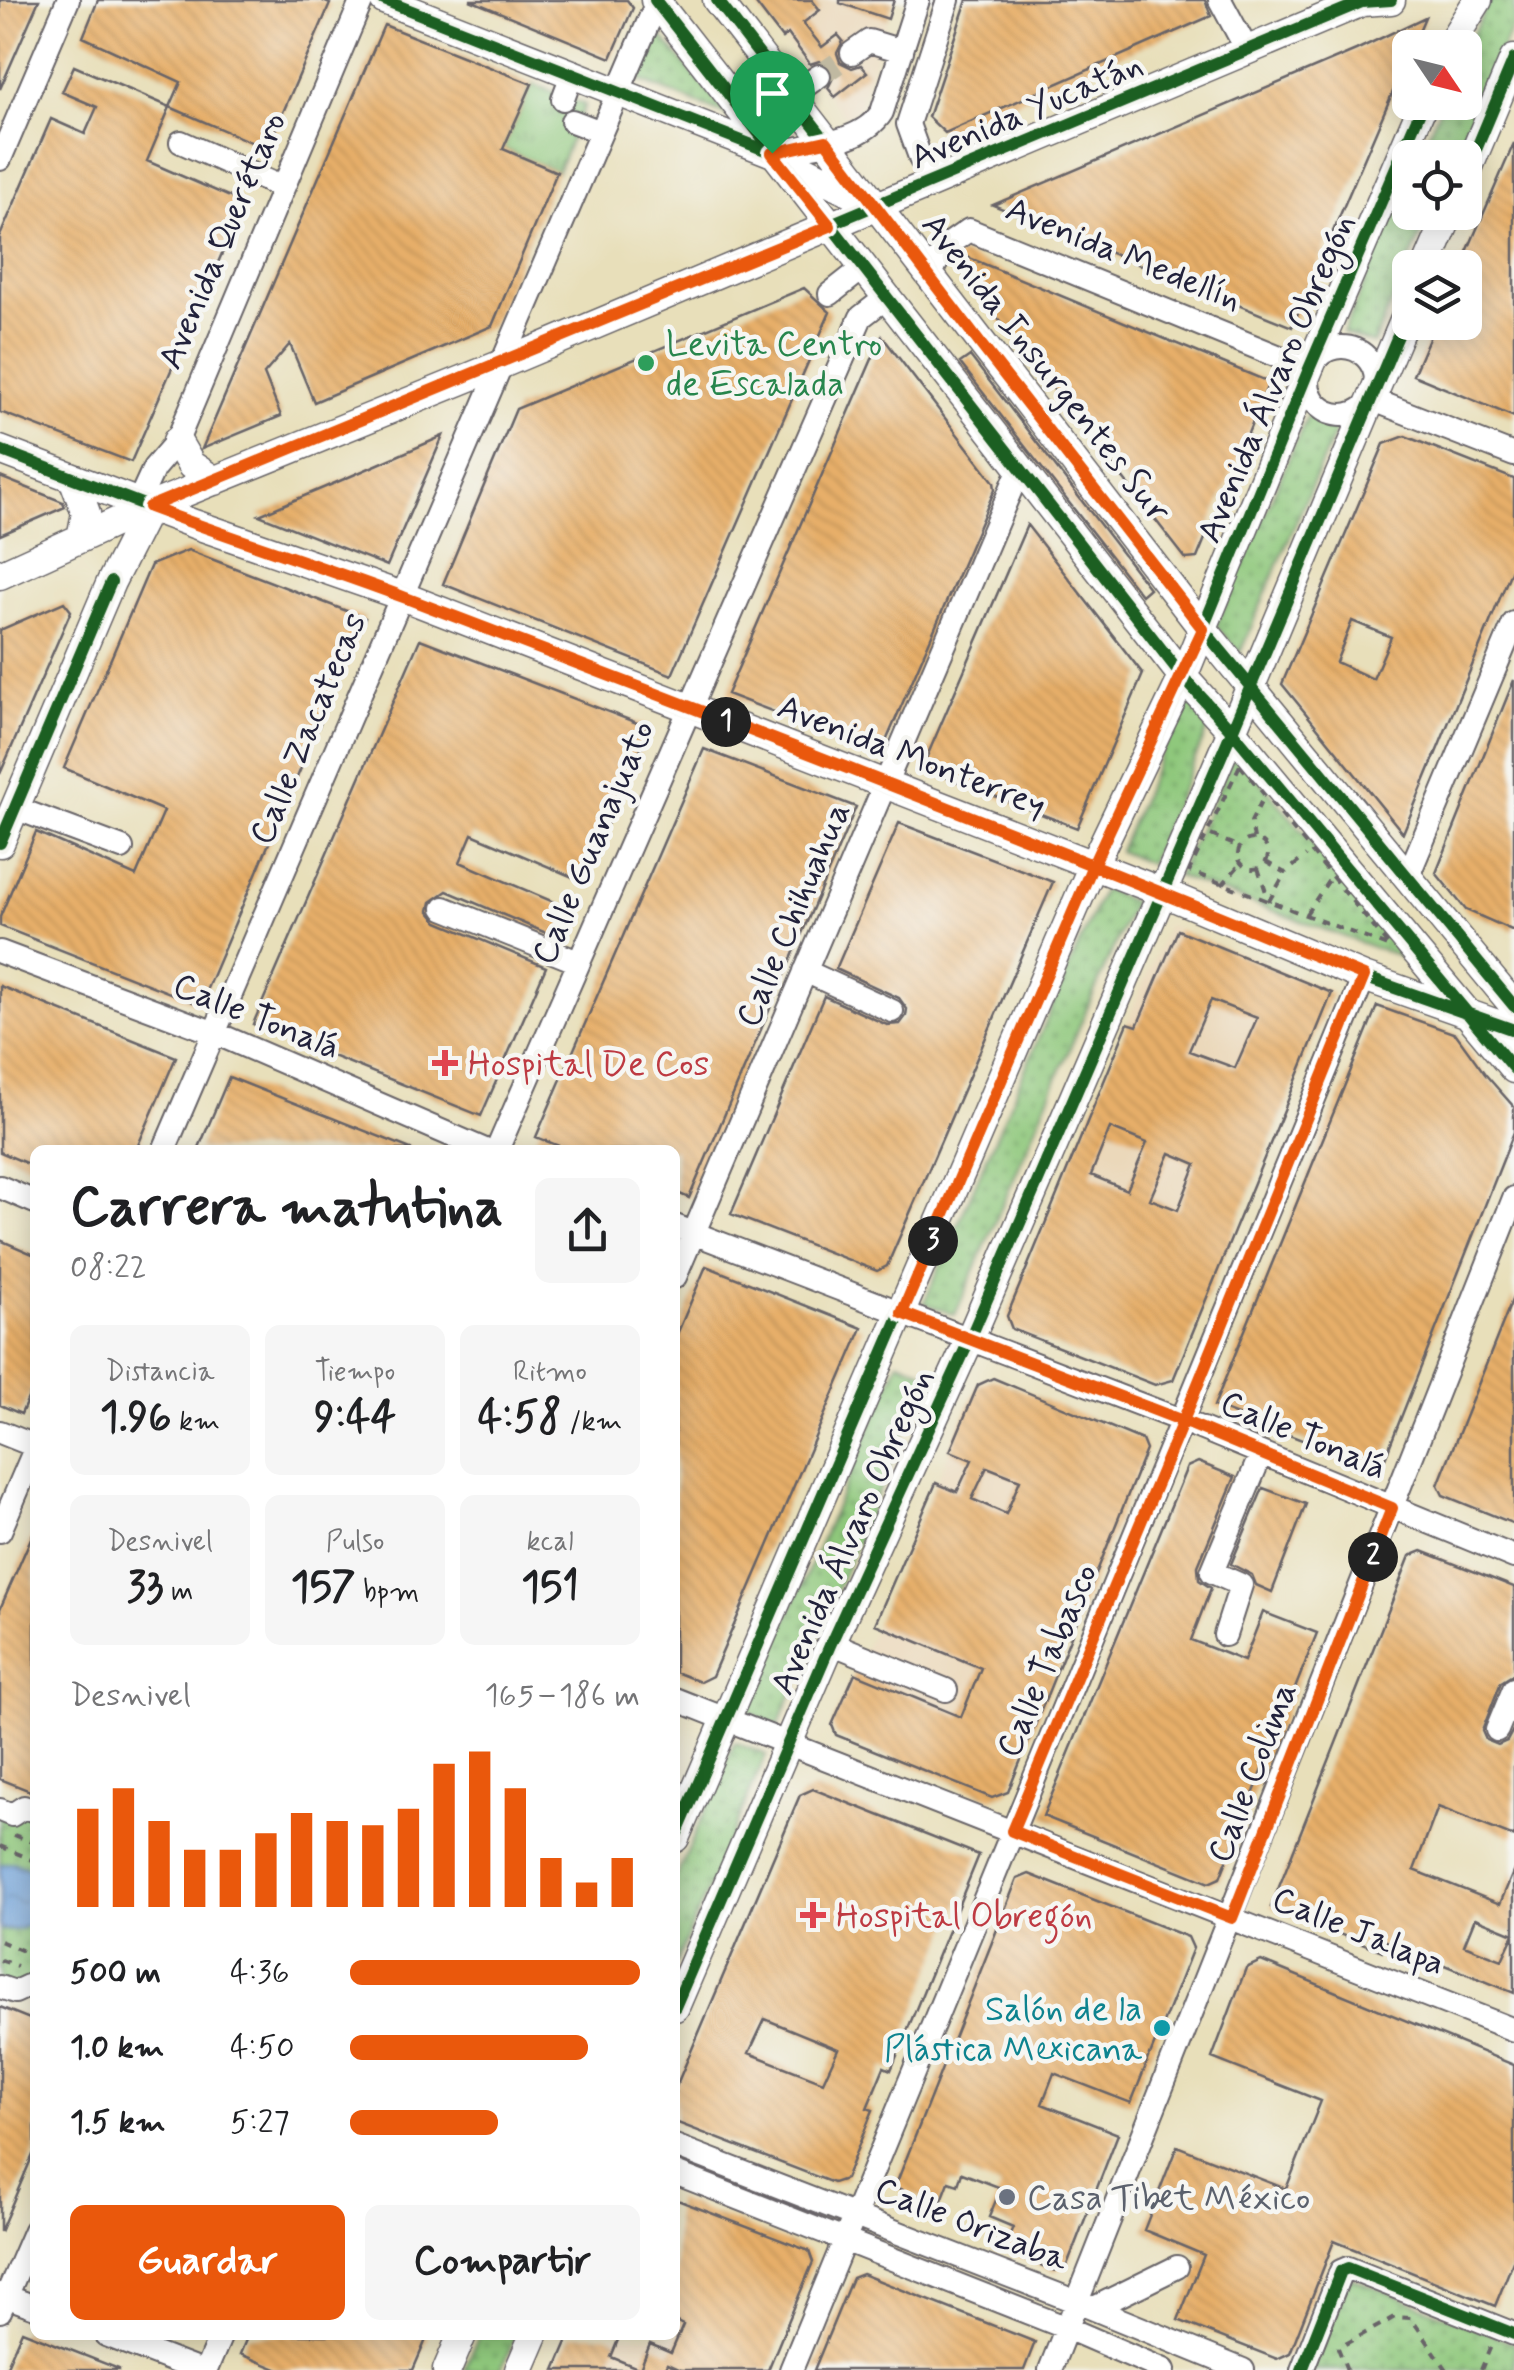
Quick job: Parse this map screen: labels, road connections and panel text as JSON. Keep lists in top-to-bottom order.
{
  "streets": {
    "main road": [
      "Avenida Yucatán",
      "Avenida Querétaro",
      "Avenida Insurgentes Sur",
      "Avenida Álvaro Obregón",
      "Avenida Monterrey"
    ],
    "street": [
      "Avenida Medellín",
      "Calle Zacatecas",
      "Calle Guanajuato",
      "Calle Chihuahua",
      "Calle Tonalá",
      "Calle Tabasco",
      "Calle Colima",
      "Calle Jalapa",
      "Calle Orizaba"
    ]
  },
  "crossings": [
    ["Avenida Yucatán", "Avenida Querétaro"],
    ["Avenida Yucatán", "Avenida Insurgentes Sur"],
    ["Avenida Yucatán", "Calle Zacatecas"],
    ["Avenida Yucatán", "Avenida Monterrey"],
    ["Avenida Querétaro", "Avenida Monterrey"],
    ["Avenida Medellín", "Avenida Insurgentes Sur"],
    ["Avenida Medellín", "Avenida Álvaro Obregón"],
    ["Avenida Insurgentes Sur", "Avenida Álvaro Obregón"],
    ["Avenida Álvaro Obregón", "Avenida Monterrey"],
    ["Avenida Álvaro Obregón", "Calle Tonalá"],
    ["Avenida Álvaro Obregón", "Calle Jalapa"],
    ["Calle Zacatecas", "Avenida Monterrey"],
    ["Calle Zacatecas", "Calle Tonalá"],
    ["Avenida Monterrey", "Calle Guanajuato"],
    ["Avenida Monterrey", "Calle Chihuahua"],
    ["Avenida Monterrey", "Calle Tabasco"],
    ["Calle Chihuahua", "Calle Tonalá"],
    ["Calle Tonalá", "Calle Tabasco"],
    ["Calle Tonalá", "Calle Colima"],
    ["Calle Tabasco", "Calle Jalapa"],
    ["Calle Tabasco", "Calle Orizaba"],
    ["Calle Colima", "Calle Jalapa"],
    ["Calle Colima", "Calle Orizaba"]
  ],
  "places": {
    "other": ["Levita Centro de Escalada", "Salón de la Plástica Mexicana", "Casa Tibet México"],
    "health": ["Hospital De Cos", "Hospital Obregón"]
  },
  "north": "bottom right",
  "page": {
    "pins": ["1", "3", "2"],
    "heading": ["Carrera matutina", "08:22"],
    "stats": [
      ["Distancia", "1.96 km"],
      ["Tiempo", "9:44"],
      ["Ritmo", "4:58 /km"],
      ["Desnivel", "33 m"],
      ["Pulso", "157 bpm"],
      ["kcal", "151"]
    ],
    "chart": ["Desnivel", "165–186 m"],
    "list": [
      {
        "name": "500 m",
        "note": "4:36"
      },
      {
        "name": "1.0 km",
        "note": "4:50"
      },
      {
        "name": "1.5 km",
        "note": "5:27"
      }
    ],
    "buttons": ["Guardar", "Compartir"]
  }
}
